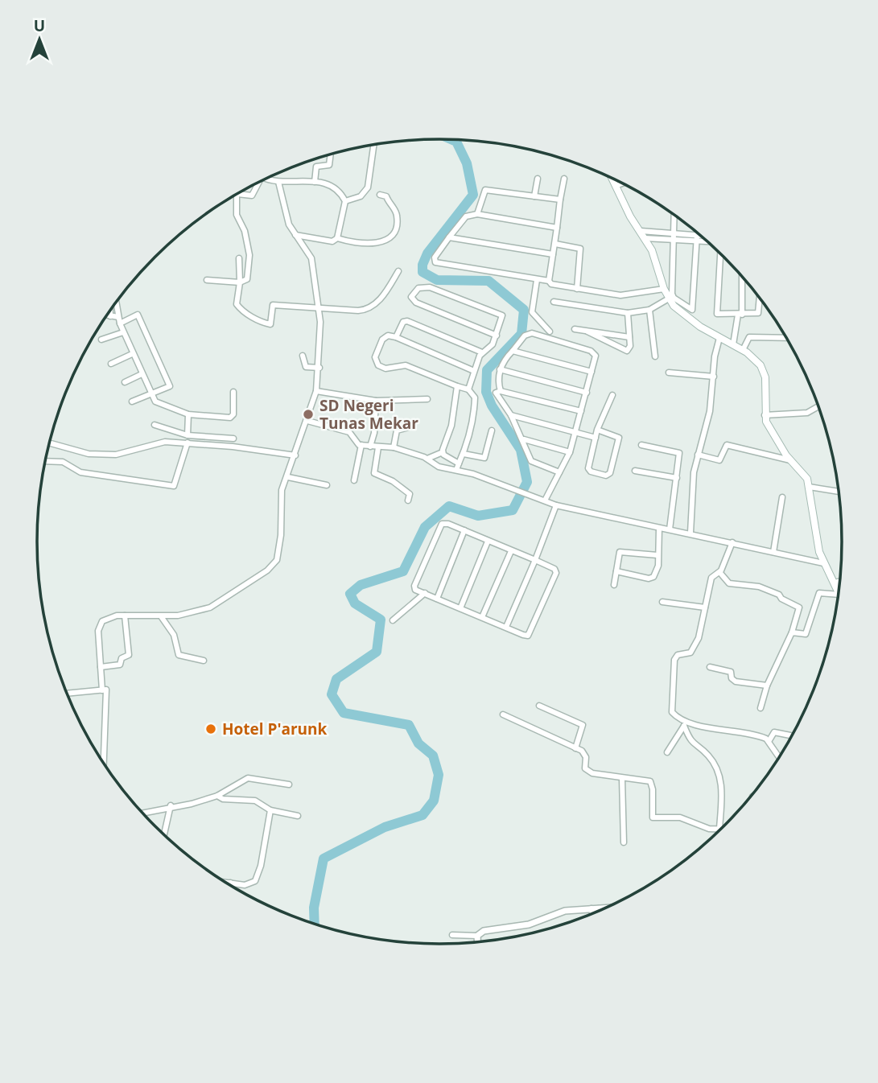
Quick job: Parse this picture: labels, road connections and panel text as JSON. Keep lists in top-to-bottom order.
{
  "places": ["SD Negeri Tunas Mekar", "Hotel P'arunk"],
  "north": "top"
}
